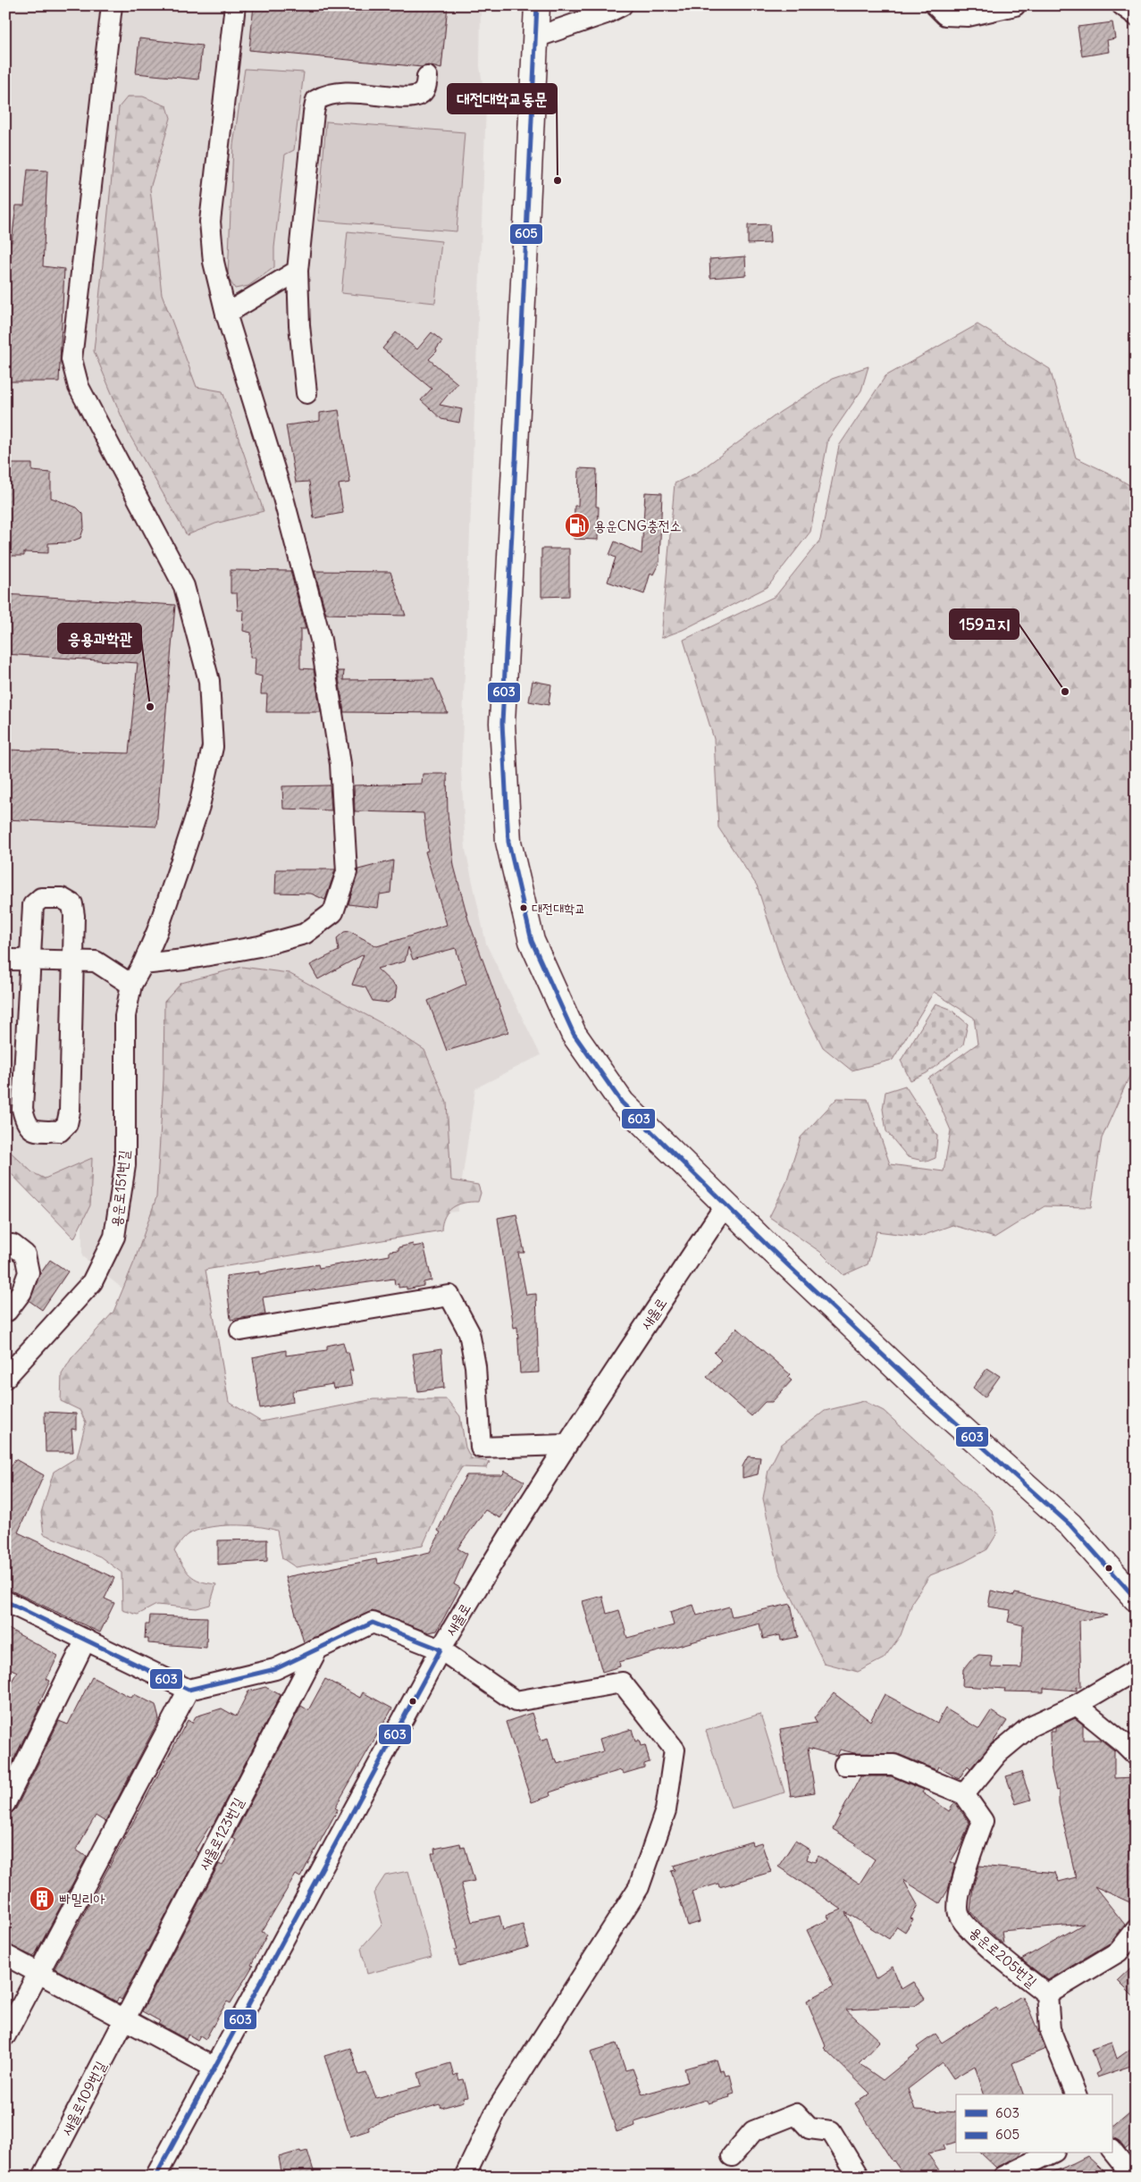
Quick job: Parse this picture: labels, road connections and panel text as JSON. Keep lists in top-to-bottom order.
{
  "streets": {
    "street": [
      "용운로151번길",
      "새울로",
      "새울로123번길",
      "용운로205번길",
      "새울로109번길"
    ]
  },
  "crossings": [
    ["새울로123번길", "새울로109번길"]
  ],
  "places": {
    "other": [
      "대전대학교동문",
      "159고지",
      "응용과학관",
      "대전대학교"
    ],
    "fuel station": ["용운CNG충전소"],
    "building": ["빠밀리아"]
  },
  "lines": ["transit line 605", "transit line 603"],
  "legend": ["603", "605"]
}
